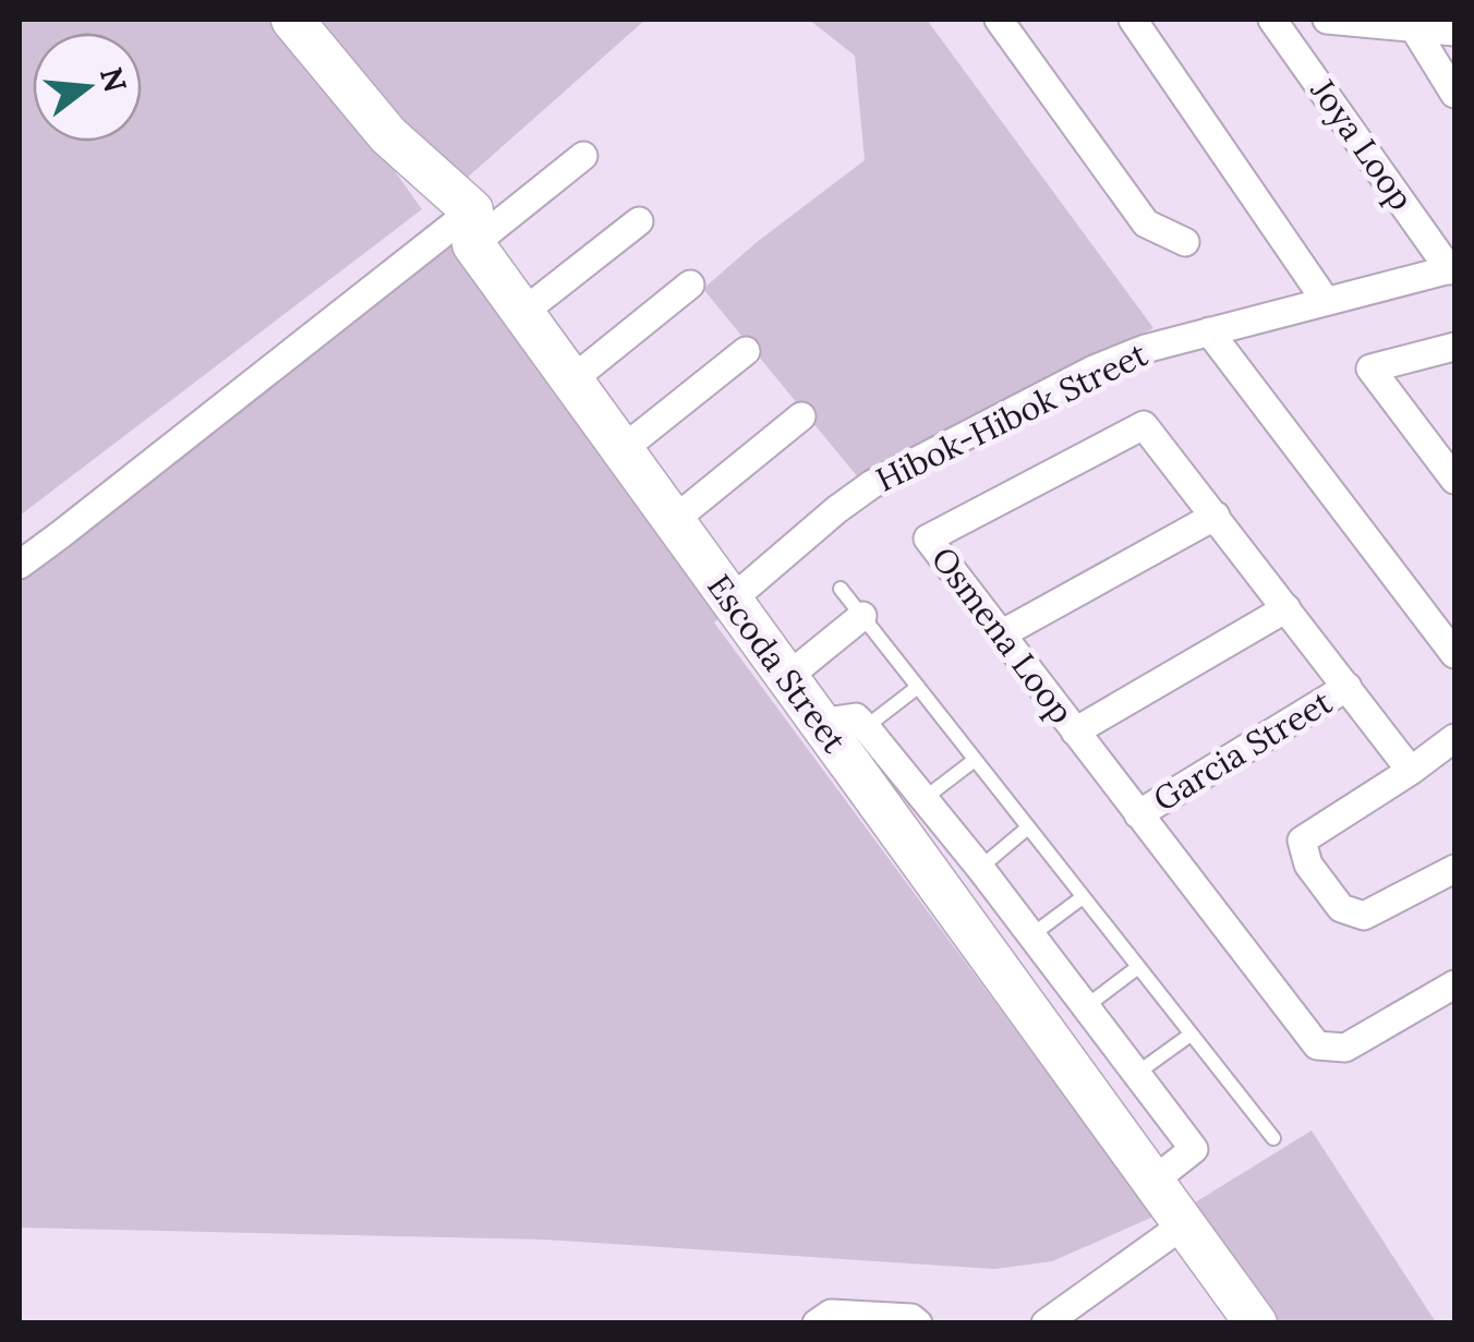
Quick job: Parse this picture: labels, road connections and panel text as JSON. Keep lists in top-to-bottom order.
{
  "streets": {
    "street": [
      "Joya Loop",
      "Hibok-Hibok Street",
      "Osmena Loop",
      "Escoda Street",
      "Garcia Street"
    ]
  },
  "crossings": [
    ["Joya Loop", "Hibok-Hibok Street"],
    ["Hibok-Hibok Street", "Escoda Street"],
    ["Osmena Loop", "Garcia Street"]
  ],
  "north": "right"
}
